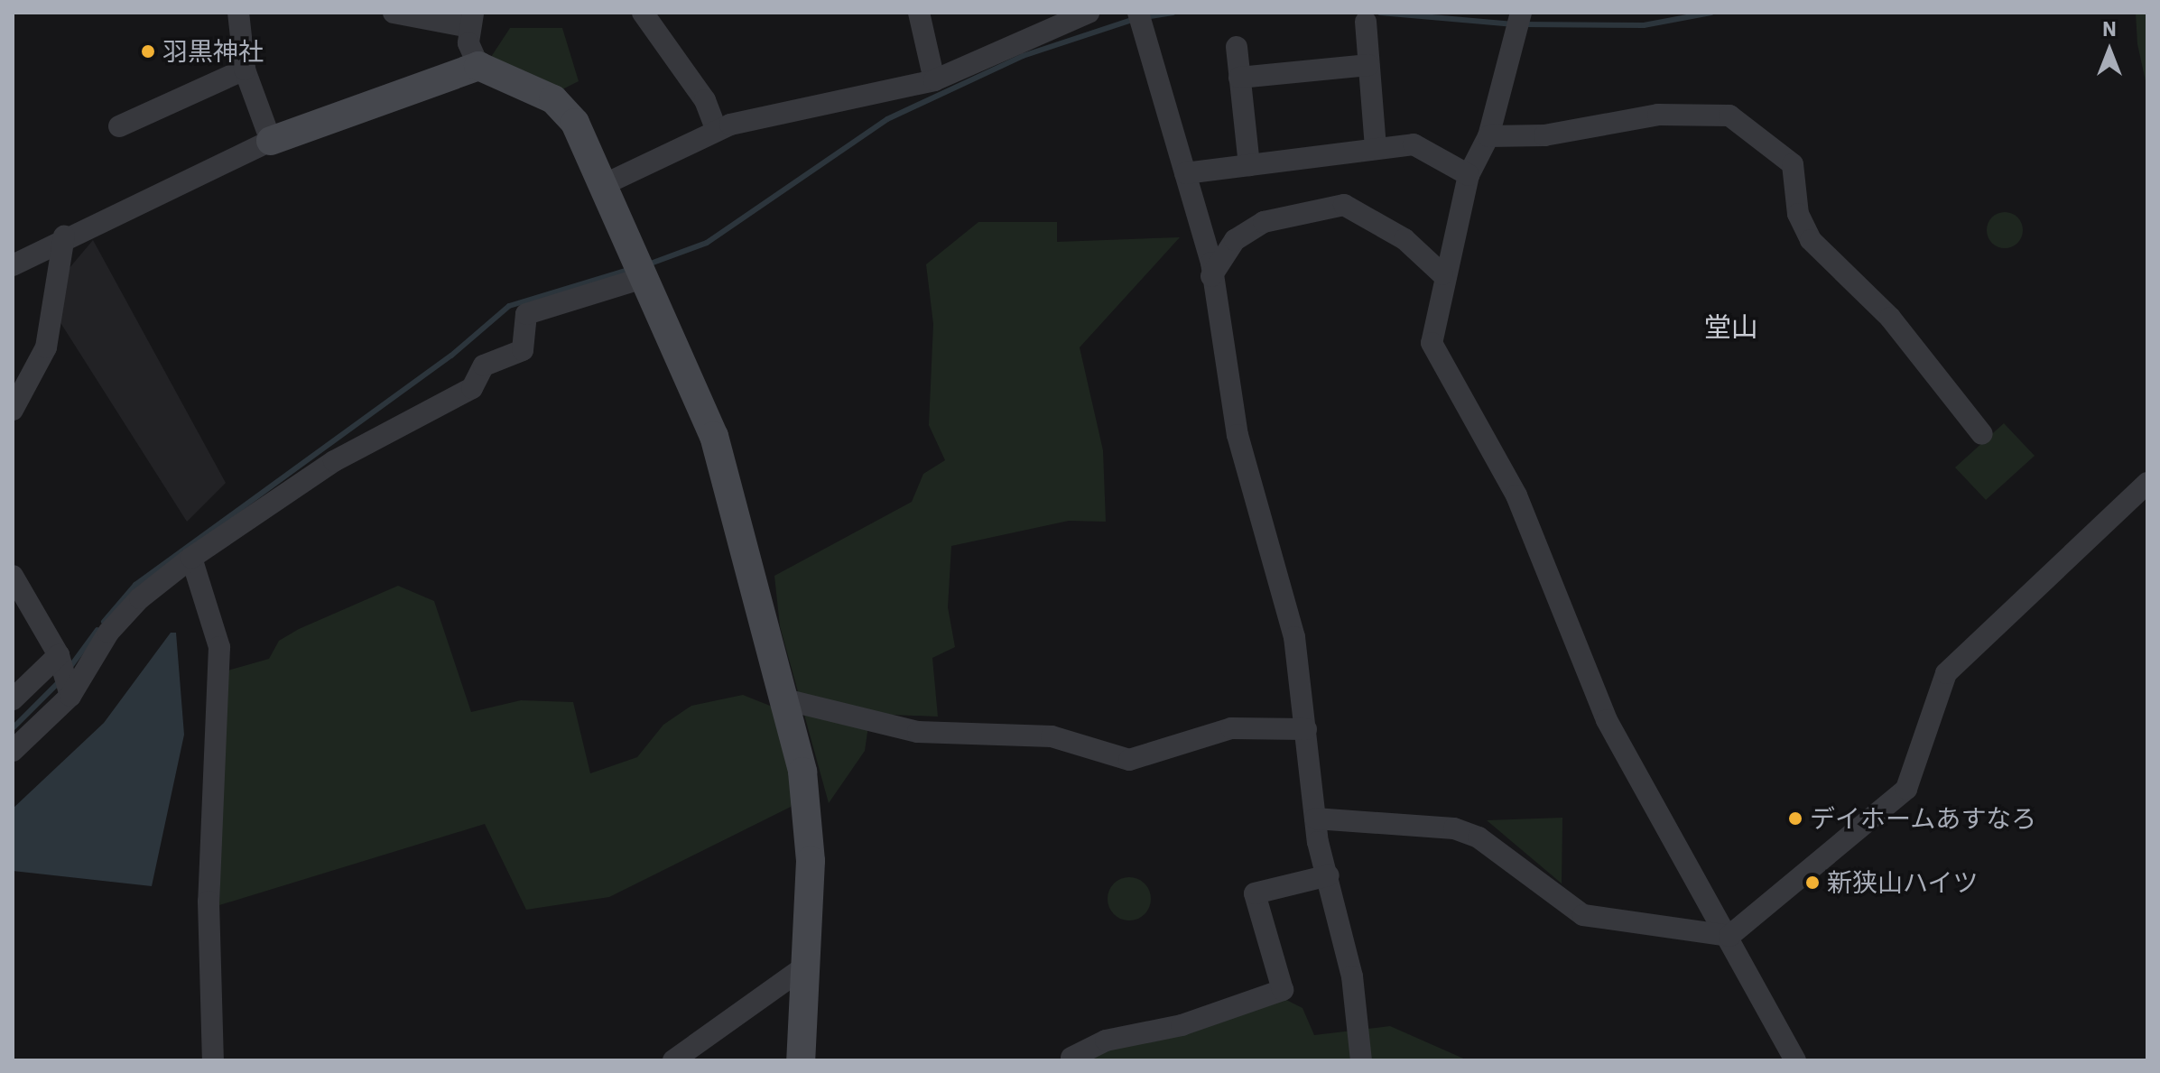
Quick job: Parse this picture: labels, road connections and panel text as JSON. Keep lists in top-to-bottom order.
{
  "districts": ["堂山"],
  "places": ["羽黒神社", "デイホームあすなろ", "新狭山ハイツ"],
  "north": "top"
}
